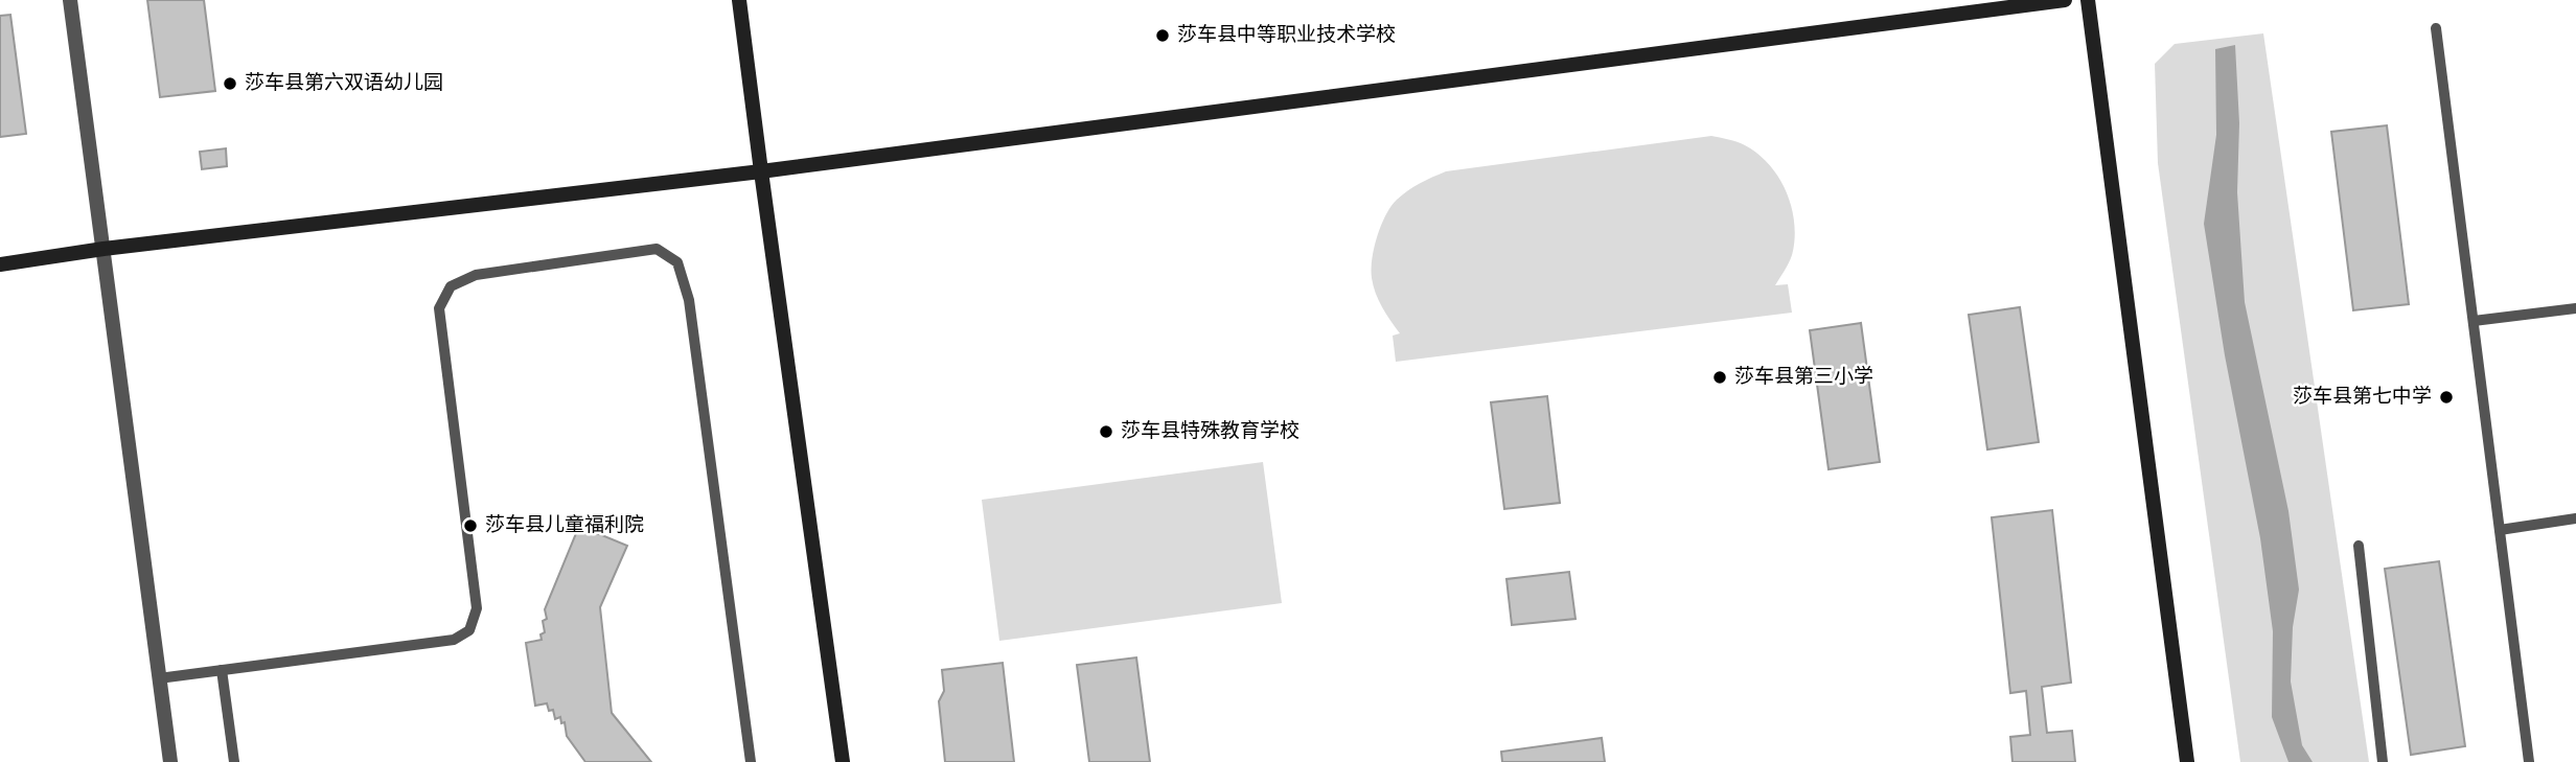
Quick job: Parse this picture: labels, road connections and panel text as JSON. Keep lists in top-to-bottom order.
{
  "places": [
    "莎车县中等职业技术学校",
    "莎车县第六双语幼儿园",
    "莎车县第三小学",
    "莎车县第七中学",
    "莎车县特殊教育学校",
    "莎车县儿童福利院"
  ]
}
